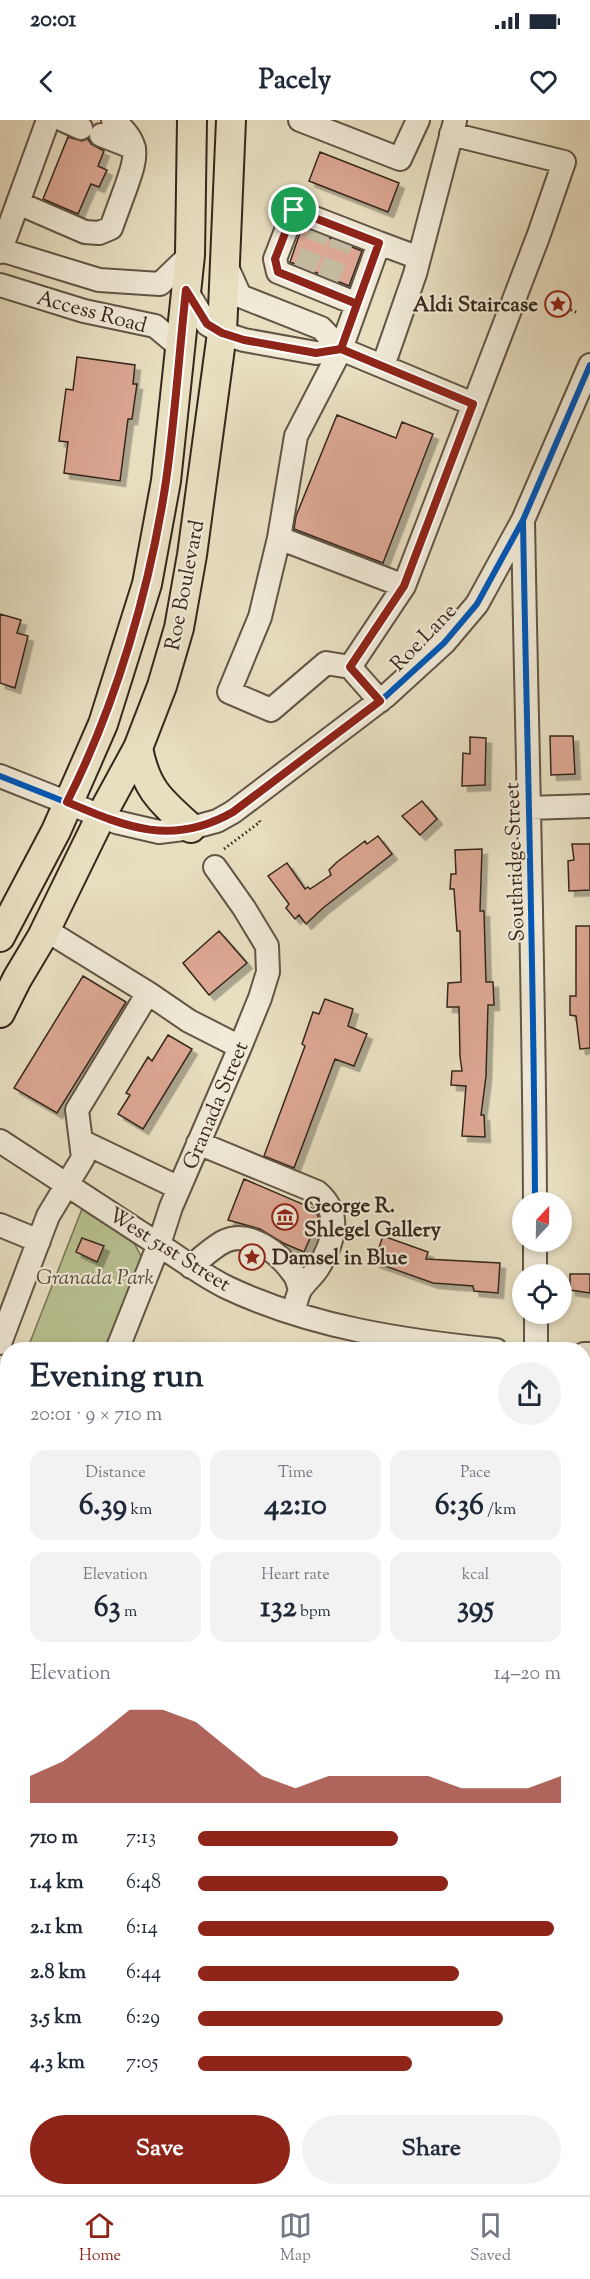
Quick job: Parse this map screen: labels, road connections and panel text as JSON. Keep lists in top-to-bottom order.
{
  "streets": {
    "main road": ["Roe Boulevard"],
    "street": [
      "Access Road",
      "Roe Lane",
      "Southridge Street",
      "Granada Street",
      "West 51st Street"
    ]
  },
  "crossings": [
    ["Access Road", "Roe Boulevard"],
    ["Roe Boulevard", "Roe Lane"],
    ["Roe Lane", "Southridge Street"],
    ["Granada Street", "West 51st Street"]
  ],
  "parks": ["Granada Park"],
  "places": {
    "place": ["Aldi Staircase", "Damsel in Blue"],
    "museum": ["George R. Shlegel Gallery"]
  },
  "north": "top",
  "page": {
    "status": "20:01",
    "header": "Pacely",
    "heading": ["Evening run", "20:01 · 9 × 710 m"],
    "stats": [
      ["Distance", "6.39 km"],
      ["Time", "42:10"],
      ["Pace", "6:36 /km"],
      ["Elevation", "63 m"],
      ["Heart rate", "132 bpm"],
      ["kcal", "395"]
    ],
    "chart": ["Elevation", "14–20 m"],
    "list": [
      {
        "name": "710 m",
        "note": "7:13"
      },
      {
        "name": "1.4 km",
        "note": "6:48"
      },
      {
        "name": "2.1 km",
        "note": "6:14"
      },
      {
        "name": "2.8 km",
        "note": "6:44"
      },
      {
        "name": "3.5 km",
        "note": "6:29"
      },
      {
        "name": "4.3 km",
        "note": "7:05"
      }
    ],
    "buttons": ["Save", "Share"],
    "tabs": ["Home", "Map", "Saved"]
  }
}
